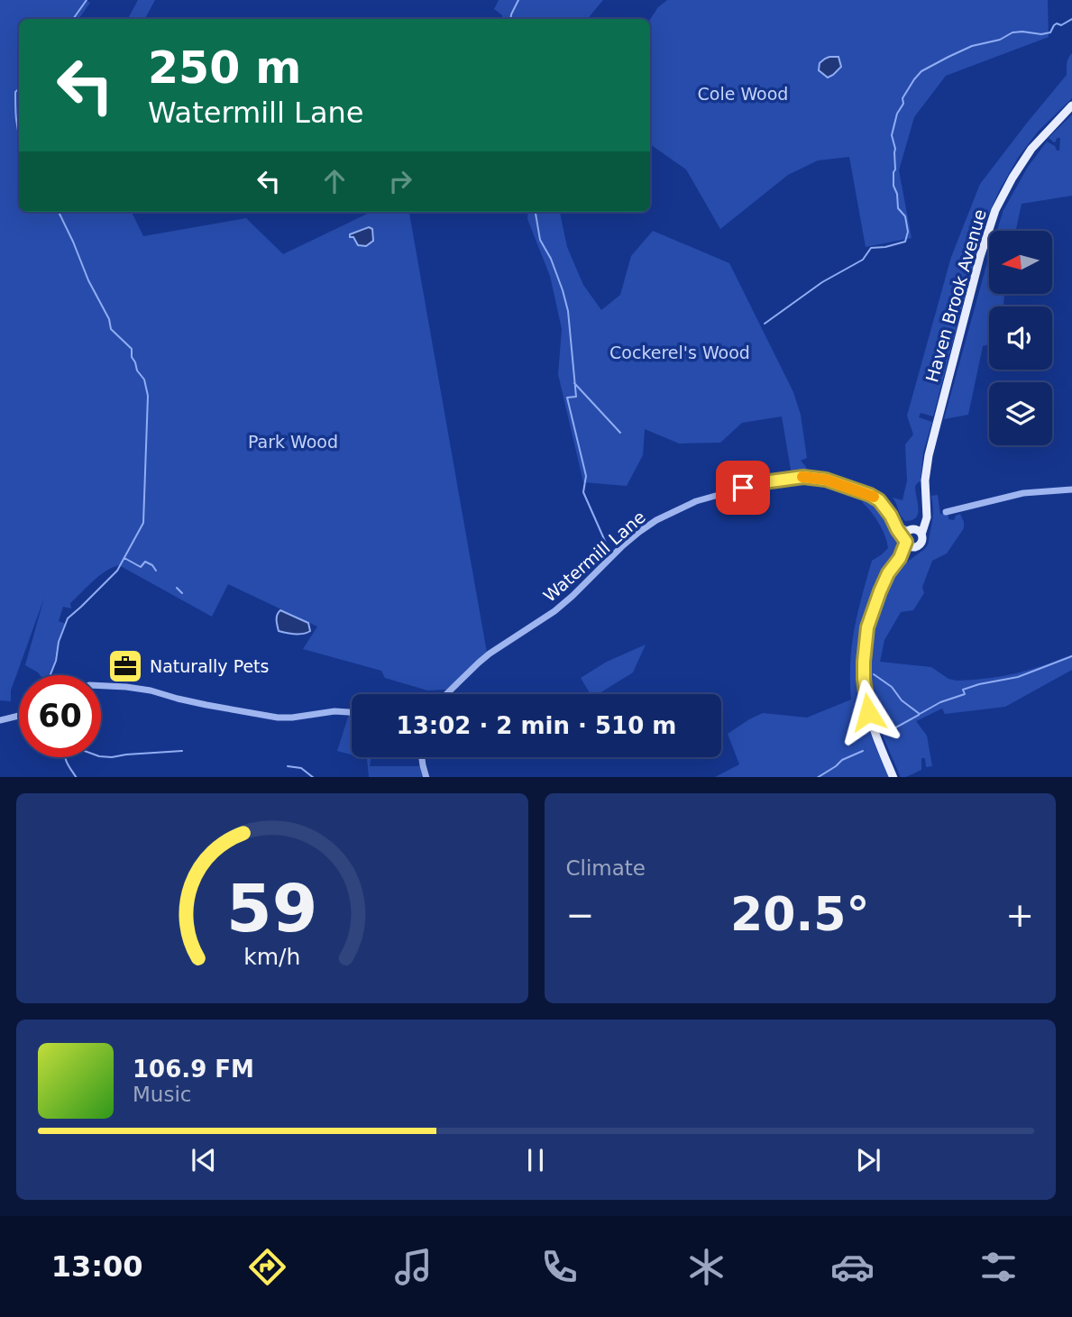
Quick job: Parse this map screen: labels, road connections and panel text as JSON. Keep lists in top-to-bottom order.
{
  "streets": {
    "main road": ["Haven Brook Avenue"],
    "street": ["Watermill Lane"]
  },
  "crossings": [
    ["Haven Brook Avenue", "Watermill Lane"]
  ],
  "parks": ["Cole Wood", "Cockerel's Wood", "Park Wood"],
  "places": {
    "office": ["Naturally Pets"]
  },
  "north": "left",
  "page": {
    "turn": ["250 m", "Watermill Lane"],
    "limit": "60",
    "trip": "13:02 · 2 min · 510 m",
    "tile": "Climate",
    "heat": ["−", "20.5°", "+"],
    "song": ["106.9 FM", "Music"],
    "tabs": "13:00",
    "gauge": ["59", "km/h"]
  }
}
